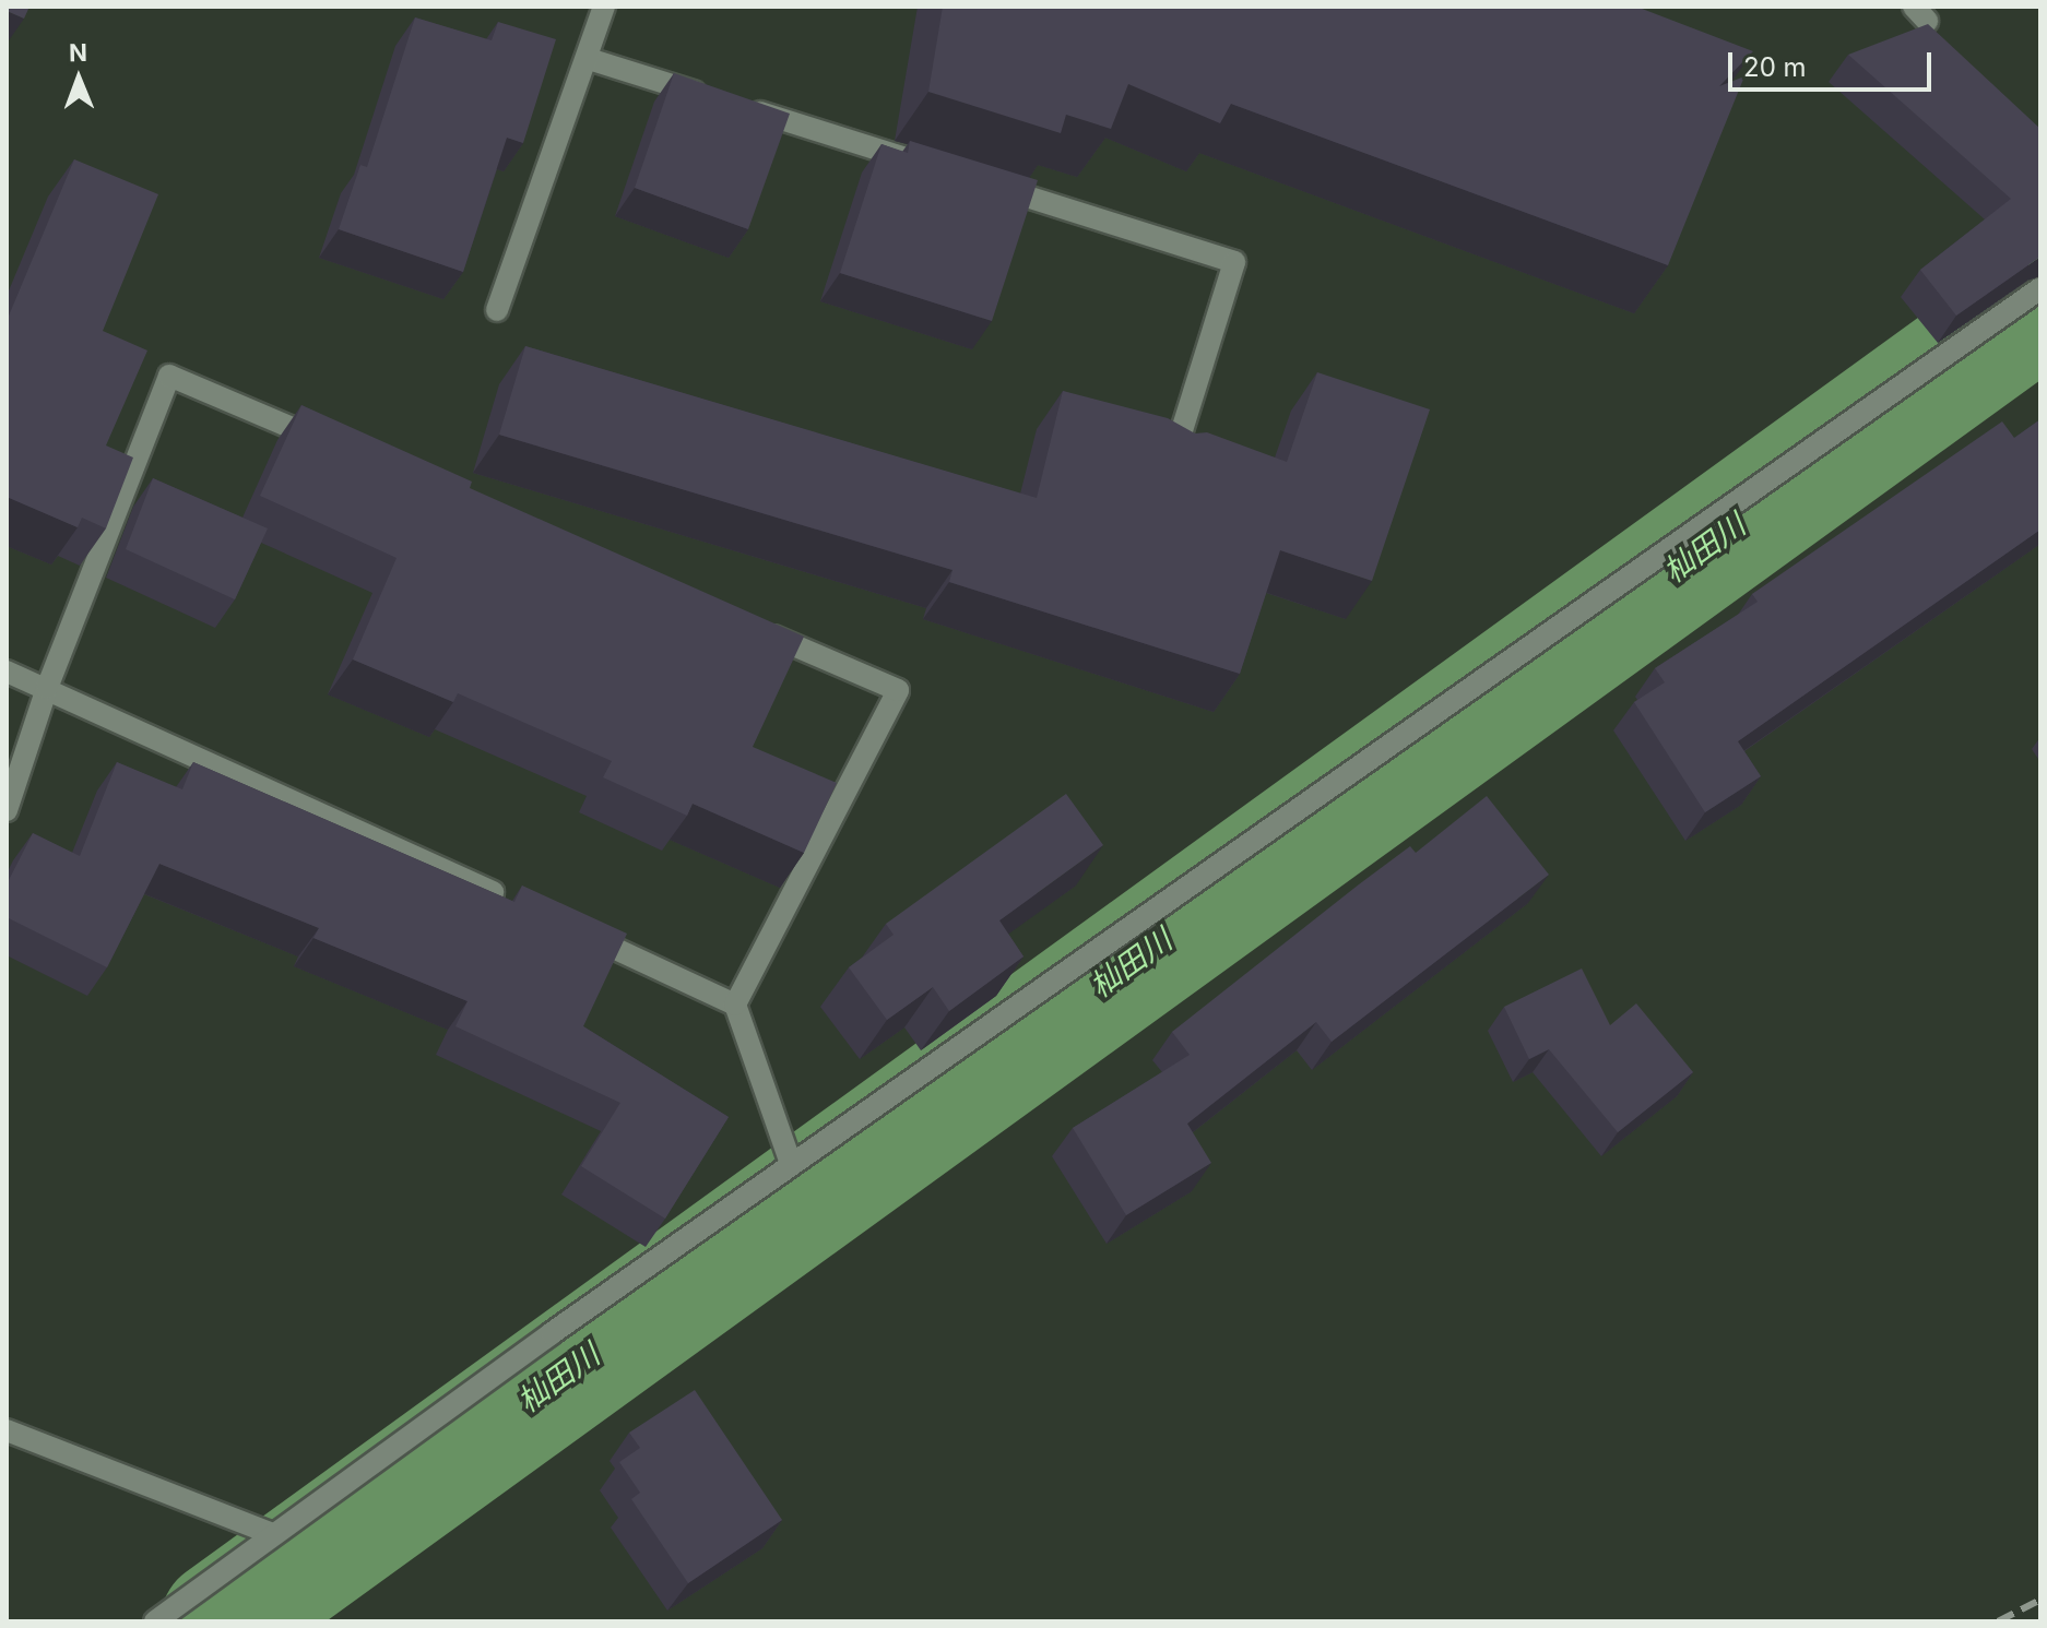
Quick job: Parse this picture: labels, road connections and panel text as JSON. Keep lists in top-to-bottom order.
{
  "water": ["杣田川"],
  "scale_bar": "20 m",
  "north": "top"
}
